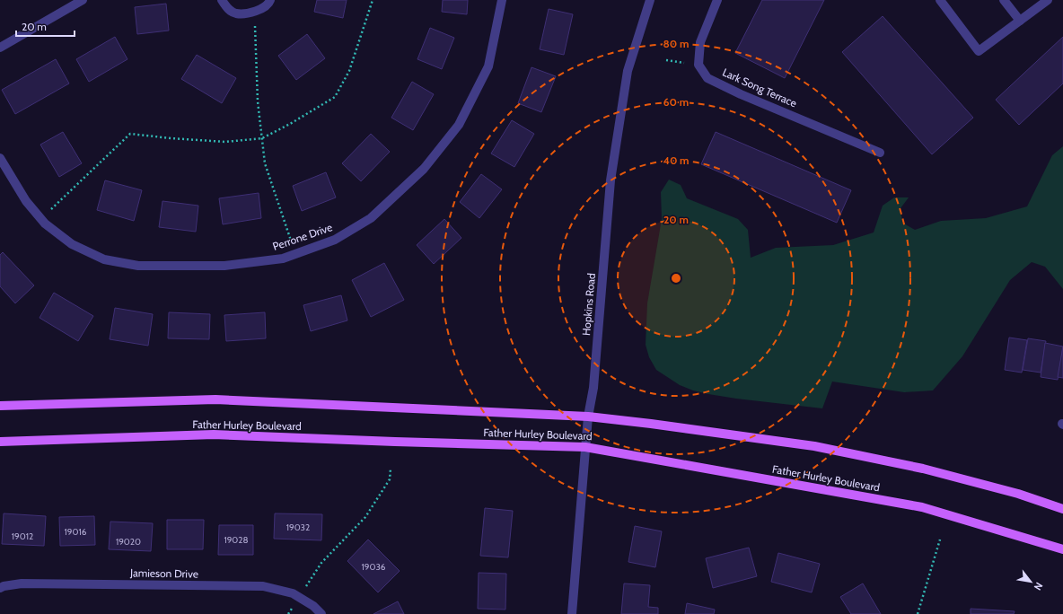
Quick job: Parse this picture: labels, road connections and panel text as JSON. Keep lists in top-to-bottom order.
{
  "streets": {
    "main road": ["Father Hurley Boulevard"],
    "street": [
      "Lark Song Terrace",
      "Perrone Drive",
      "Hopkins Road",
      "Jamieson Drive"
    ]
  },
  "crossings": [
    ["Hopkins Road", "Father Hurley Boulevard"]
  ],
  "house_numbers": [
    "19032",
    "19016",
    "19012",
    "19028",
    "19020",
    "19036"
  ],
  "scale_bar": "20 m",
  "north": "bottom right",
  "rings": [
    "80 m",
    "60 m",
    "40 m",
    "20 m"
  ]
}
